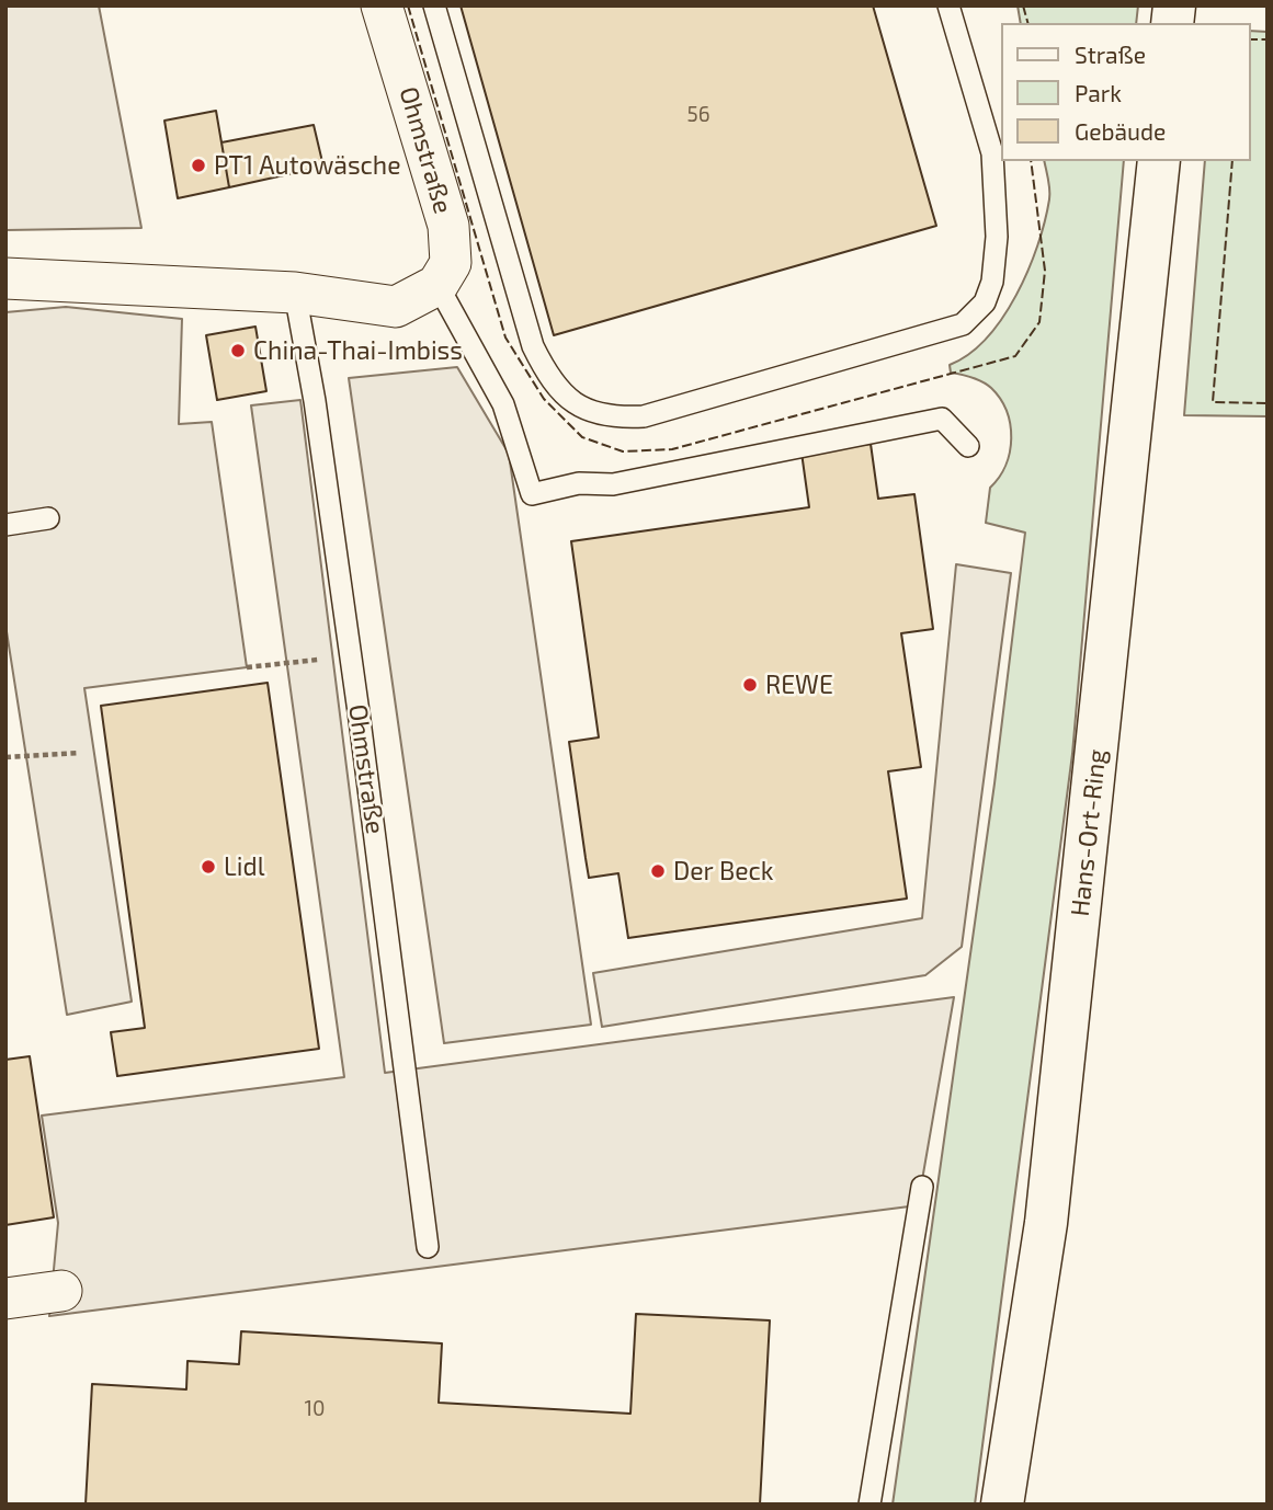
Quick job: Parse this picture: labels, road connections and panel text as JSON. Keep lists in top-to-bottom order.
{
  "streets": {
    "main road": ["Hans-Ort-Ring"],
    "street": ["Ohmstraße"]
  },
  "places": [
    "PT1 Autowäsche",
    "China-Thai-Imbiss",
    "REWE",
    "Lidl",
    "Der Beck"
  ],
  "house_numbers": ["56", "10"],
  "legend": ["Straße", "Park", "Gebäude"]
}
